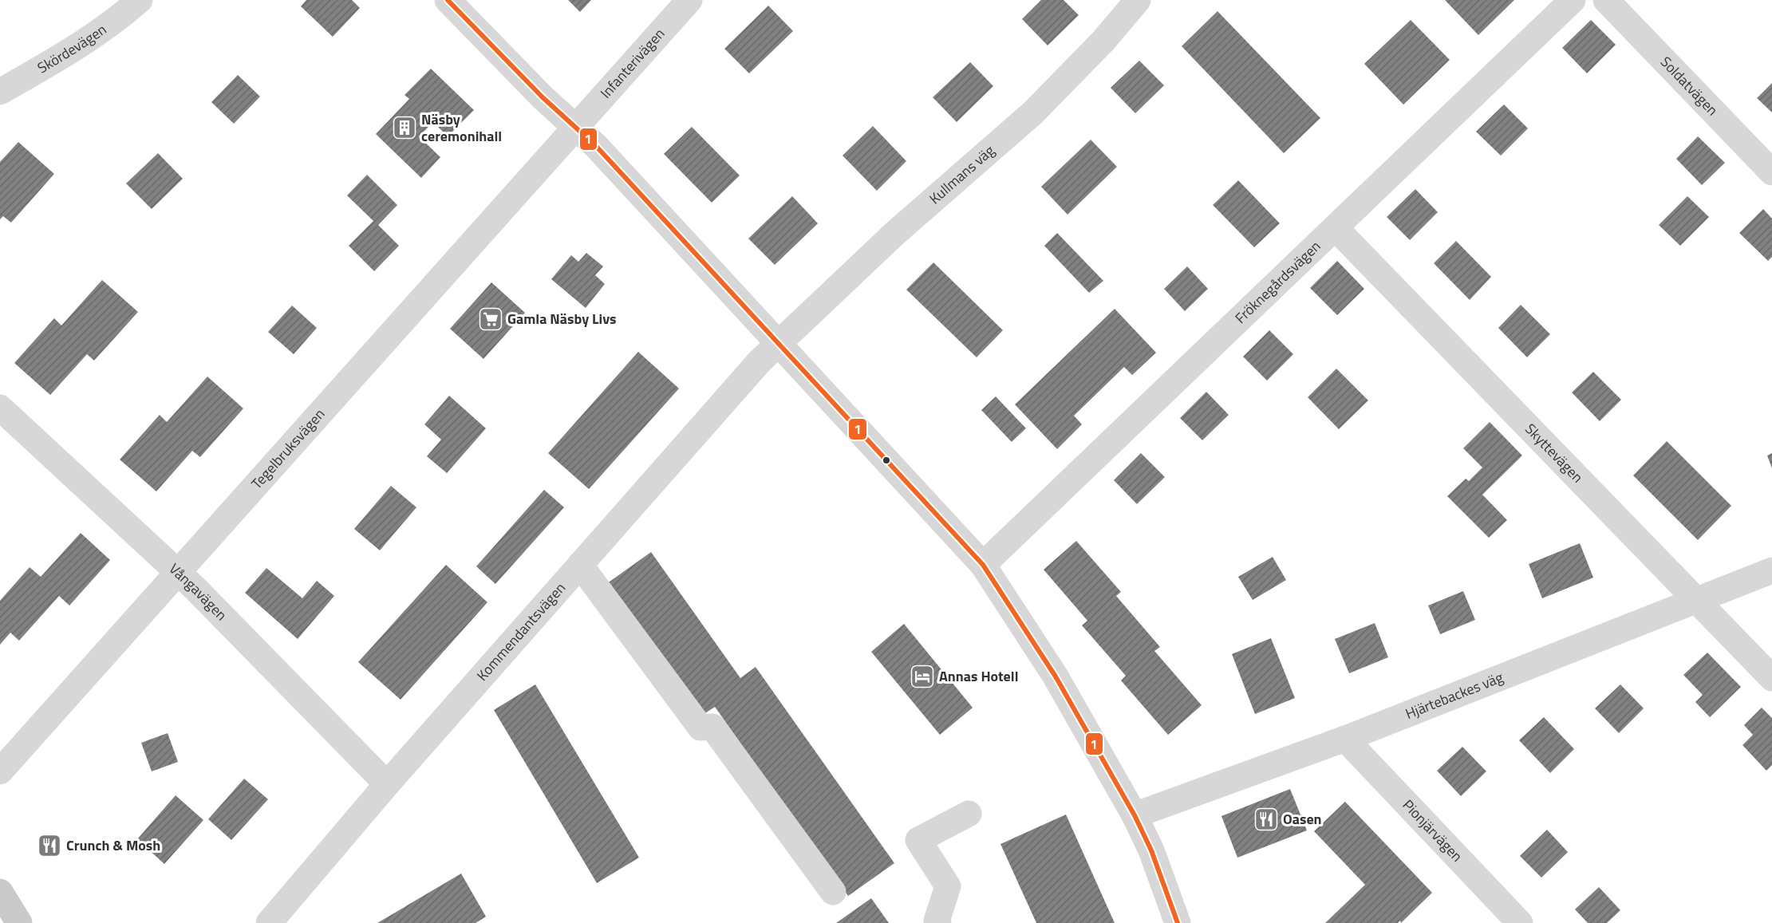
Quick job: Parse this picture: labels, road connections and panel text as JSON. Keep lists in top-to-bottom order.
{
  "streets": {
    "street": [
      "Skördevägen",
      "Infanterivägen",
      "Soldatvägen",
      "Kullmans väg",
      "Fröknegårdsvägen",
      "Tegelbruksvägen",
      "Skyttevägen",
      "Vångavägen",
      "Kommendantsvägen",
      "Hjärtebackes väg",
      "Pionjärvägen"
    ]
  },
  "crossings": [
    ["Infanterivägen", "Tegelbruksvägen"],
    ["Kullmans väg", "Kommendantsvägen"],
    ["Fröknegårdsvägen", "Skyttevägen"],
    ["Tegelbruksvägen", "Vångavägen"],
    ["Skyttevägen", "Hjärtebackes väg"],
    ["Vångavägen", "Kommendantsvägen"],
    ["Hjärtebackes väg", "Pionjärvägen"]
  ],
  "places": {
    "building": ["Näsby ceremonihall"],
    "supermarket": ["Gamla Näsby Livs"],
    "hotel": ["Annas Hotell"],
    "restaurant": ["Oasen", "Crunch & Mosh"]
  },
  "lines": ["transit line 1"]
}
